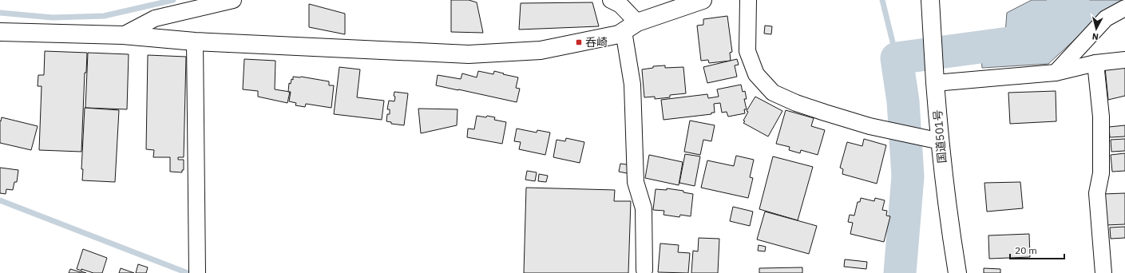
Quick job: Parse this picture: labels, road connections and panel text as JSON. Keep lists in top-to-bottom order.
{
  "streets": {
    "main road": ["国道501号"]
  },
  "places": {
    "transit": ["呑崎"]
  },
  "scale_bar": "20 m",
  "north": "bottom"
}
